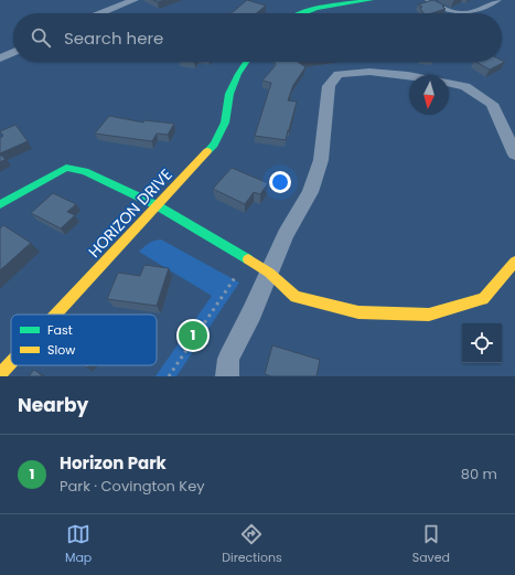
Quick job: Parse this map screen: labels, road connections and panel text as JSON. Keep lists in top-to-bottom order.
{
  "streets": {
    "street": ["HORIZON DRIVE"]
  },
  "legend": ["Fast", "Slow"],
  "north": "bottom",
  "page": {
    "search": "Search here",
    "pins": "1",
    "heading": "Nearby",
    "list": [
      {
        "mark": "1",
        "name": "Horizon Park",
        "note": "Park · Covington Key",
        "value": "80 m"
      }
    ],
    "nav": ["Map", "Directions", "Saved"]
  }
}
